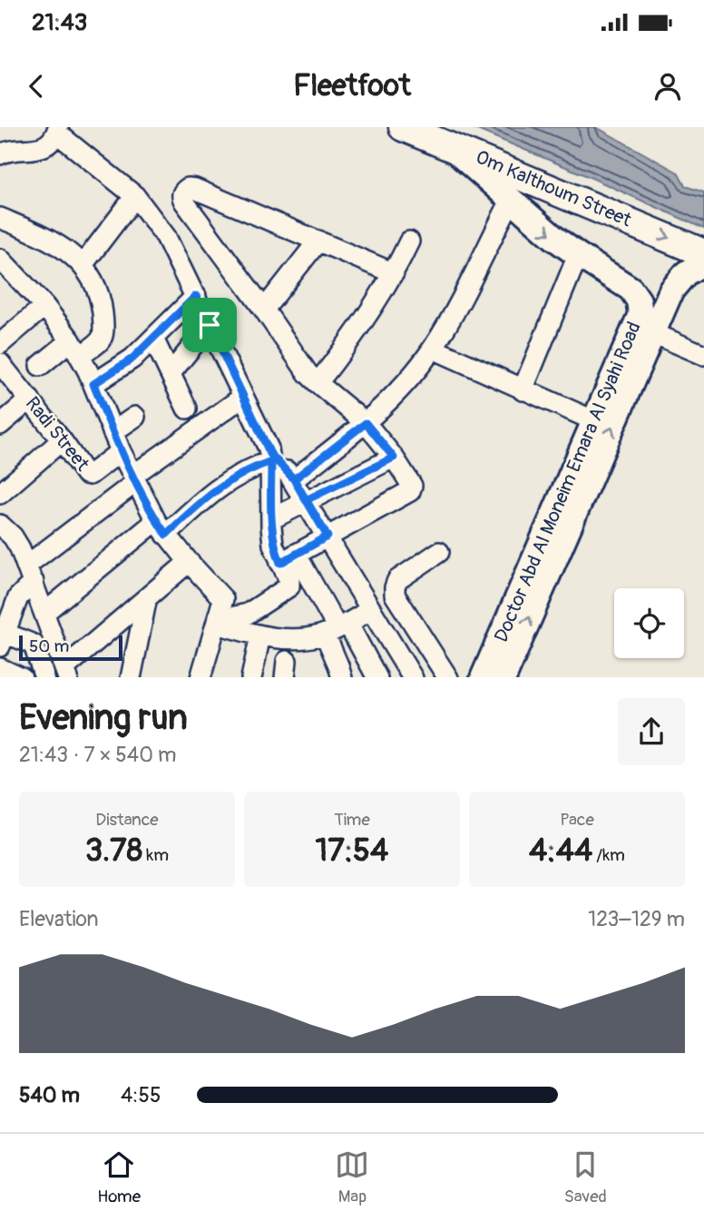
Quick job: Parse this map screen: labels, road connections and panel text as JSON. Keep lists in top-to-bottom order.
{
  "streets": {
    "highway": ["Om Kalthoum Street"],
    "main road": ["Doctor Abd Al Moneim Emara Al Syahi Road"],
    "street": ["Radi Street"]
  },
  "crossings": [
    ["Om Kalthoum Street", "Doctor Abd Al Moneim Emara Al Syahi Road"]
  ],
  "one_way": ["Om Kalthoum Street"],
  "scale_bar": "50 m",
  "page": {
    "status": "21:43",
    "header": "Fleetfoot",
    "scale": "50 m",
    "heading": ["Evening run", "21:43 · 7 × 540 m"],
    "stats": [
      ["Distance", "3.78 km"],
      ["Time", "17:54"],
      ["Pace", "4:44 /km"]
    ],
    "chart": ["Elevation", "123–129 m"],
    "list": [
      {
        "name": "540 m",
        "note": "4:55"
      }
    ],
    "tabs": ["Home", "Map", "Saved"]
  }
}
